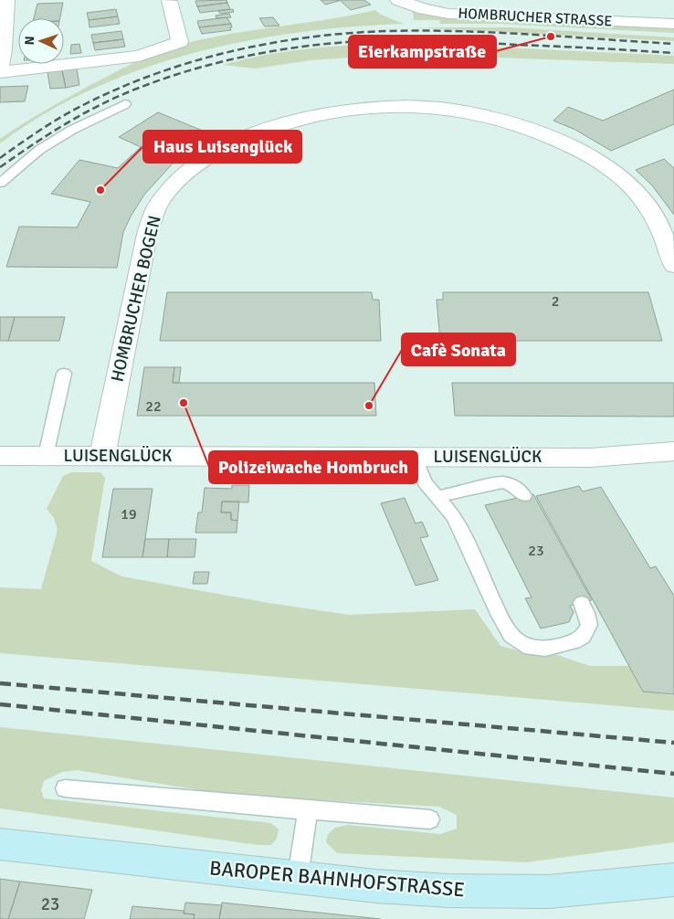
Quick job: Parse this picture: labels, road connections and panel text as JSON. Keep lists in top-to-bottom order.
{
  "streets": {
    "street": [
      "HOMBRUCHER STRASSE",
      "HOMBRUCHER BOGEN",
      "LUISENGLÜCK",
      "BAROPER BAHNHOFSTRASSE"
    ]
  },
  "crossings": [
    ["HOMBRUCHER BOGEN", "LUISENGLÜCK"]
  ],
  "places": [
    "Eierkampstraße",
    "Haus Luisenglück",
    "Polizeiwache Hombruch",
    "Cafè Sonata"
  ],
  "house_numbers": [
    "2",
    "22",
    "19",
    "23",
    "23"
  ],
  "north": "left"
}
